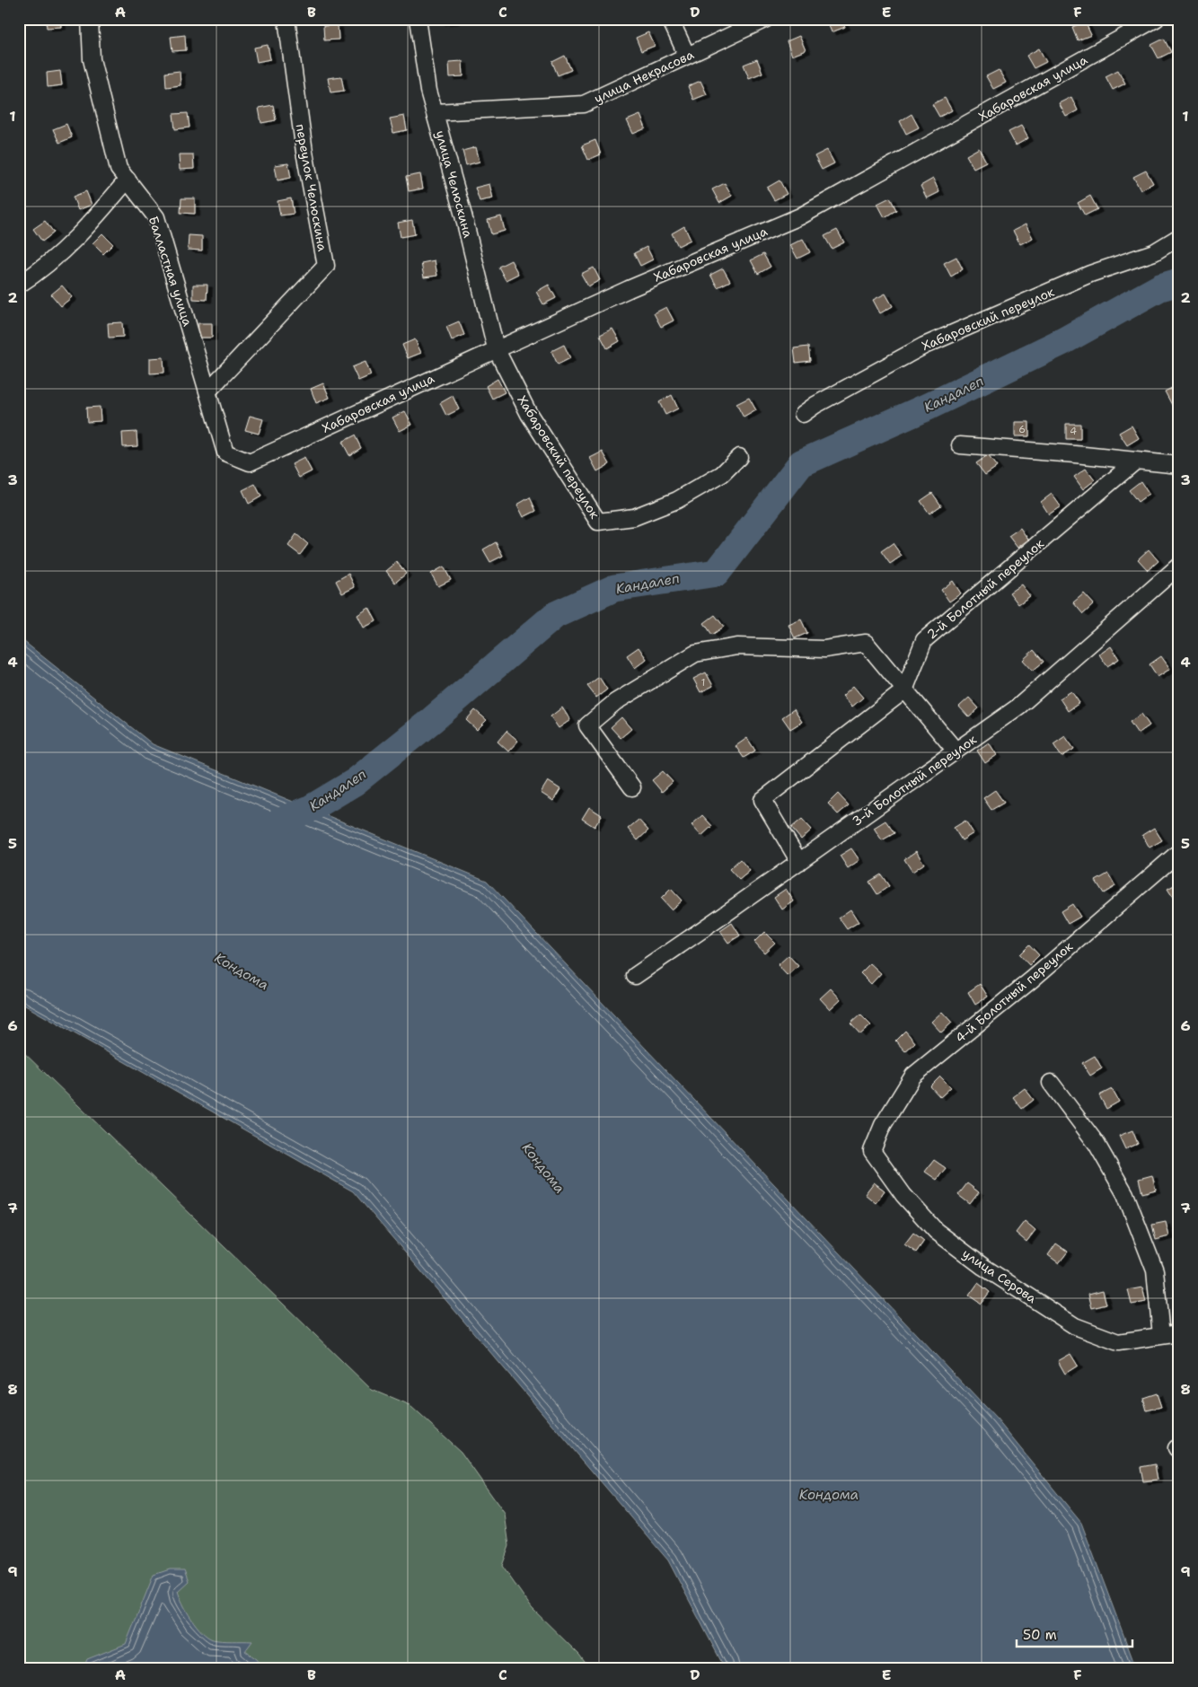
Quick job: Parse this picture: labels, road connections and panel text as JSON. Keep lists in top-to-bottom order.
{
  "streets": {
    "street": [
      "улица Некрасова",
      "Хабаровская улица",
      "улица Челюскина",
      "переулок Челюскина",
      "Балластная улица",
      "Хабаровский переулок",
      "2-й Болотный переулок",
      "3-й Болотный переулок",
      "4-й Болотный переулок",
      "улица Серова"
    ]
  },
  "crossings": [
    ["улица Некрасова", "улица Челюскина"],
    ["Хабаровская улица", "улица Челюскина"],
    ["Хабаровская улица", "Балластная улица"],
    ["Хабаровская улица", "Хабаровский переулок"],
    ["улица Челюскина", "Хабаровский переулок"],
    ["переулок Челюскина", "Балластная улица"],
    ["4-й Болотный переулок", "улица Серова"]
  ],
  "water": ["Кандалеп", "Кондома"],
  "house_numbers": ["6", "4", "1"],
  "scale_bar": "50 m",
  "grid": {
    "columns": [
      "A",
      "B",
      "C",
      "D",
      "E",
      "F"
    ],
    "rows": [
      "1",
      "2",
      "3",
      "4",
      "5",
      "6",
      "7",
      "8",
      "9"
    ]
  }
}
